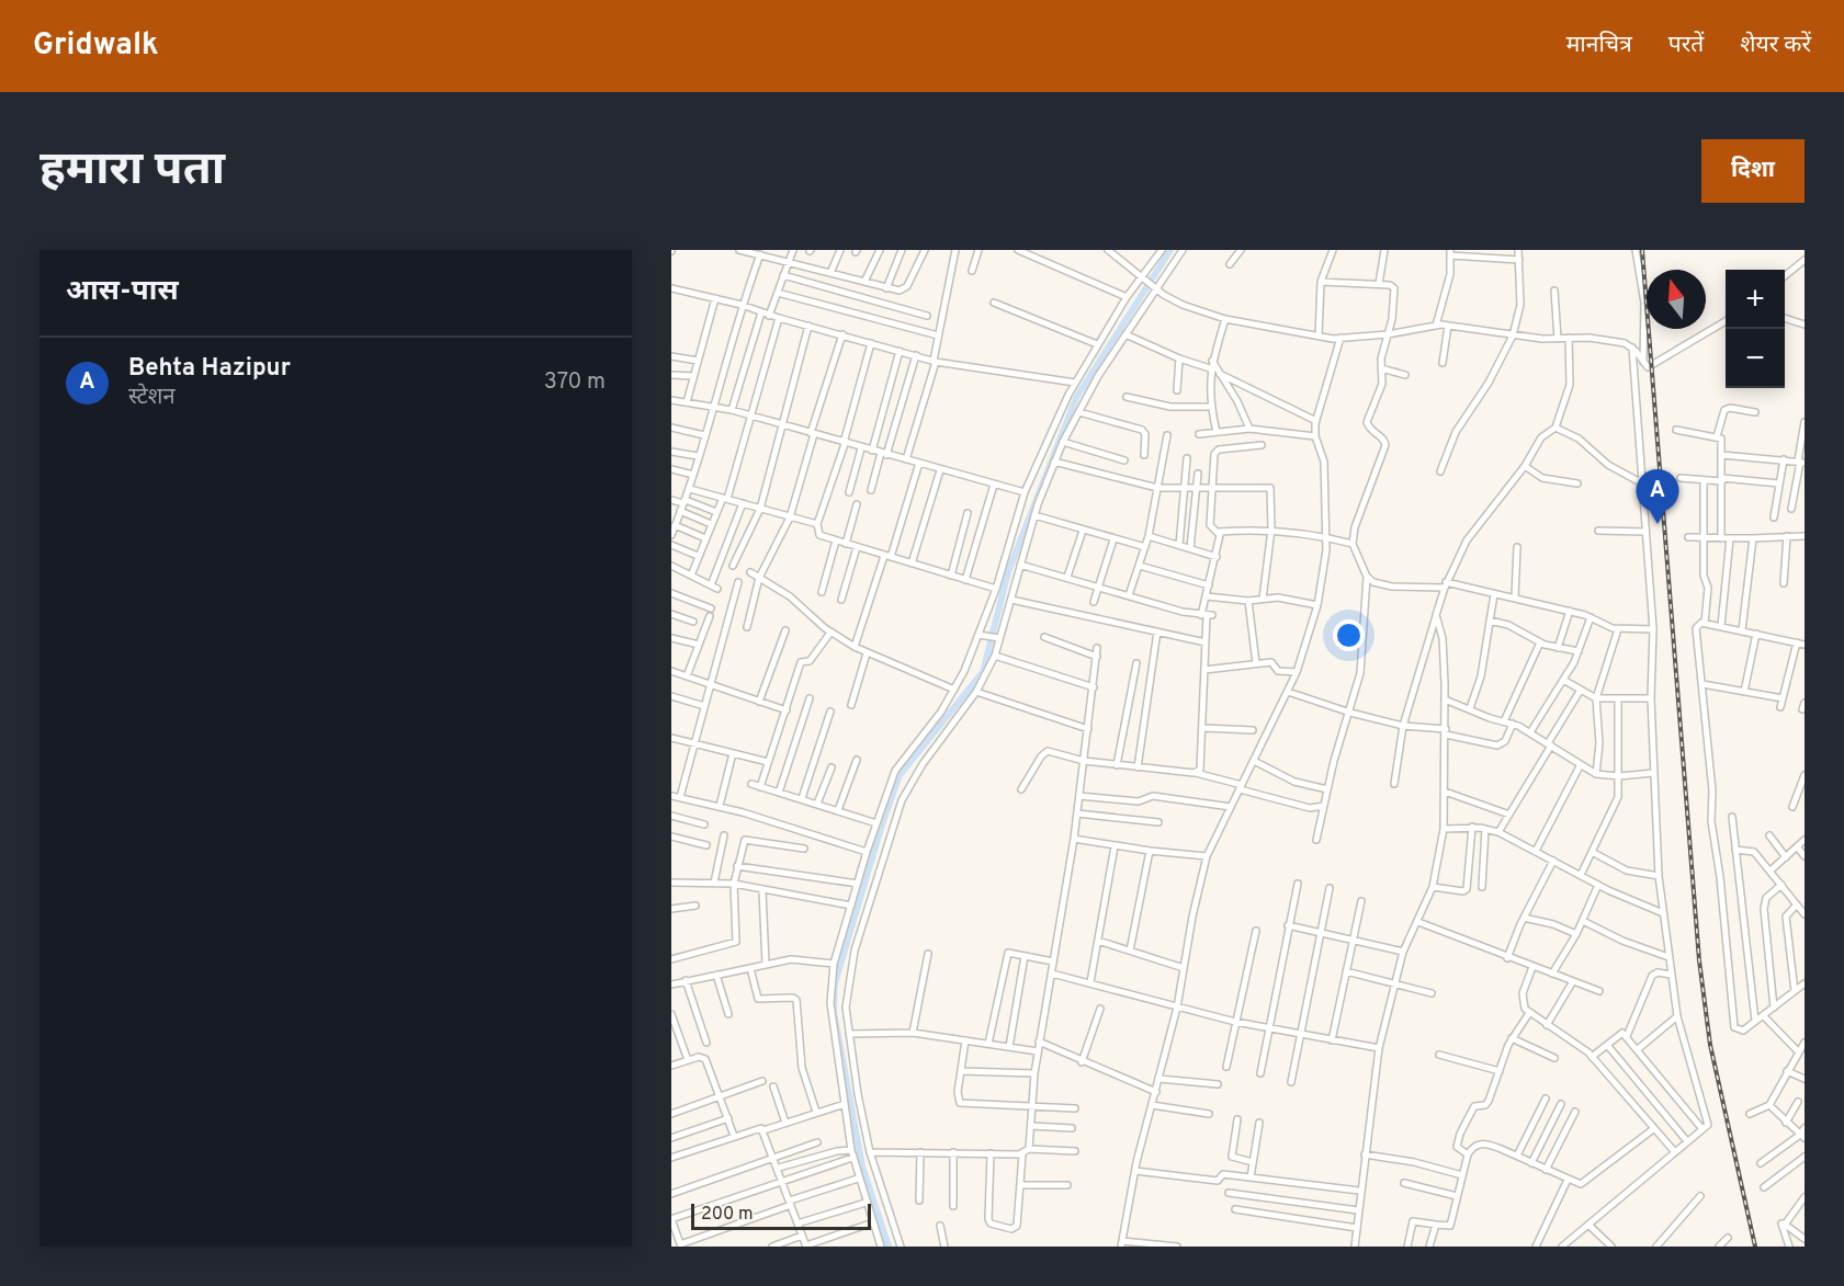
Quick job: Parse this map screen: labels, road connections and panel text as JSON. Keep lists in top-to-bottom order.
{
  "scale_bar": "200 m",
  "north": "top",
  "page": {
    "header": "Gridwalk",
    "nav": ["मानचित्र", "परतें", "शेयर करें"],
    "buttons": "दिशा",
    "title": "हमारा पता",
    "heading": "आस-पास",
    "map_buttons": ["+", "−"],
    "list": [
      {
        "mark": "A",
        "name": "Behta Hazipur",
        "note": "स्टेशन",
        "value": "370 m"
      }
    ],
    "pins": "A",
    "scale": "200 m"
  }
}
